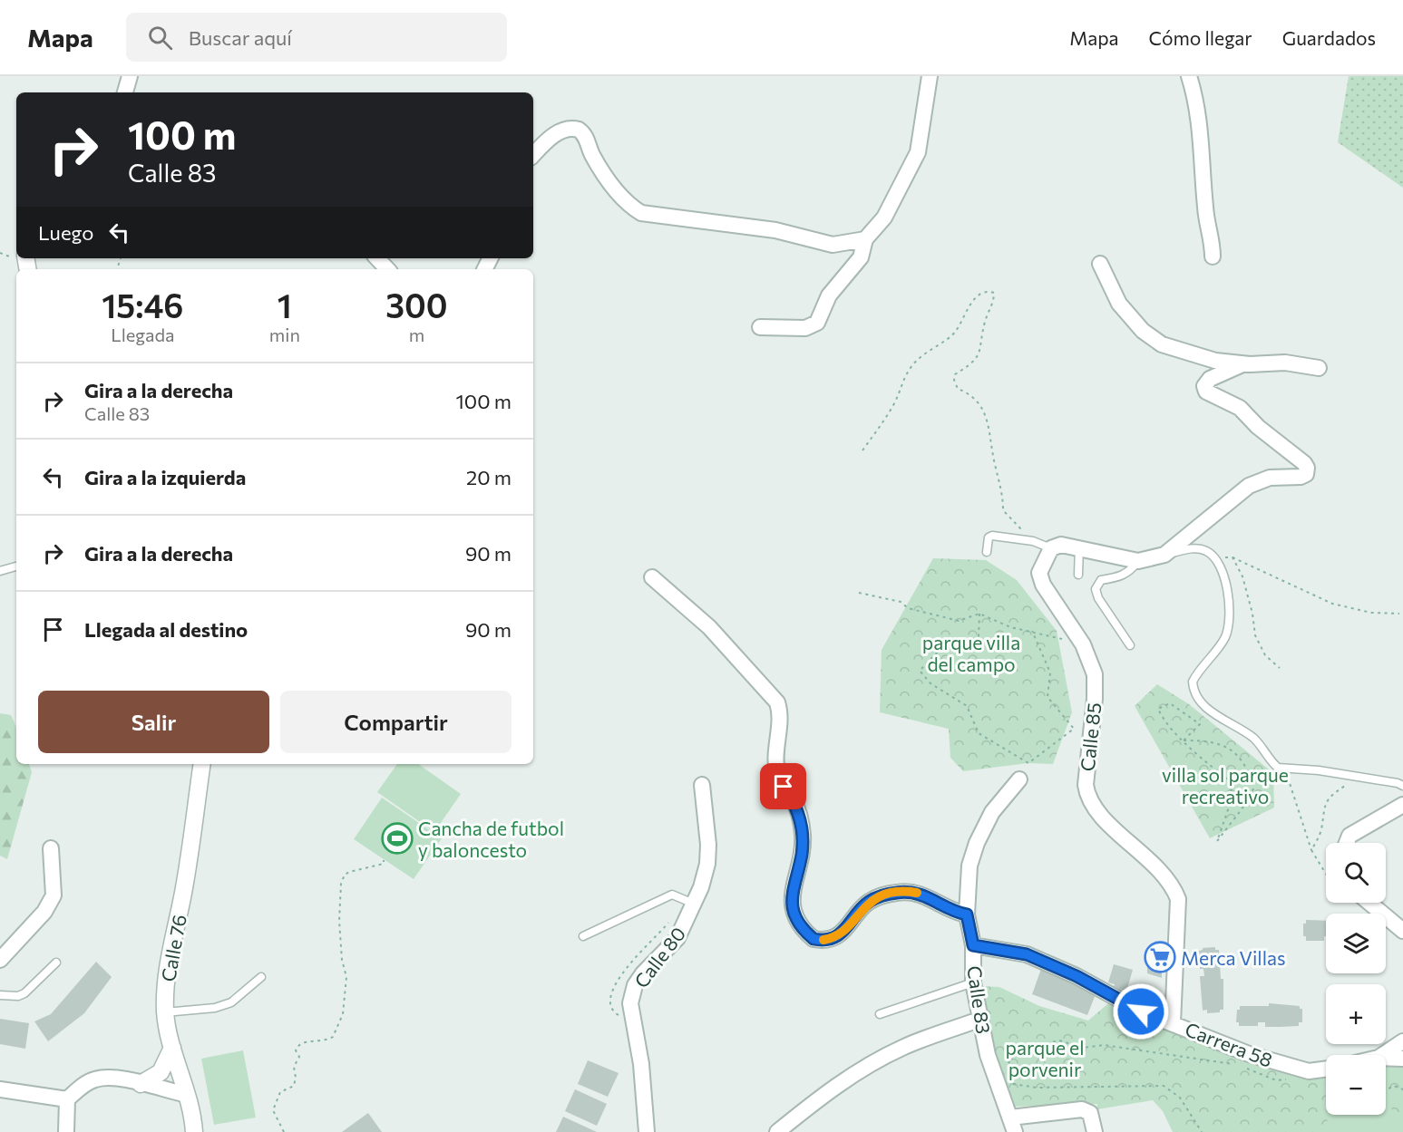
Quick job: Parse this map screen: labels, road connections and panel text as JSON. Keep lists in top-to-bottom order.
{
  "streets": {
    "street": [
      "Calle 85",
      "Calle 76",
      "Calle 80",
      "Calle 83",
      "Carrera 58"
    ]
  },
  "crossings": [
    ["Calle 85", "Carrera 58"],
    ["Calle 83", "Carrera 58"]
  ],
  "parks": ["parque villa del campo", "villa sol parque recreativo", "parque el porvenir"],
  "places": {
    "sports": ["Cancha de futbol y baloncesto"],
    "supermarket": ["Merca Villas"]
  },
  "page": {
    "header": "Mapa",
    "search": "Buscar aquí",
    "nav": ["Mapa", "Cómo llegar", "Guardados"],
    "turn": ["100 m", "Calle 83"],
    "then": "Luego",
    "eta": [
      "15:46",
      "Llegada",
      "1",
      "min",
      "300",
      "m"
    ],
    "list": [
      {
        "name": "Gira a la derecha",
        "note": "Calle 83",
        "value": "100 m"
      },
      {
        "name": "Gira a la izquierda",
        "value": "20 m"
      },
      {
        "name": "Gira a la derecha",
        "value": "90 m"
      },
      {
        "name": "Llegada al destino",
        "value": "90 m"
      }
    ],
    "buttons": ["Salir", "Compartir"],
    "map_buttons": ["+", "−"]
  }
}
